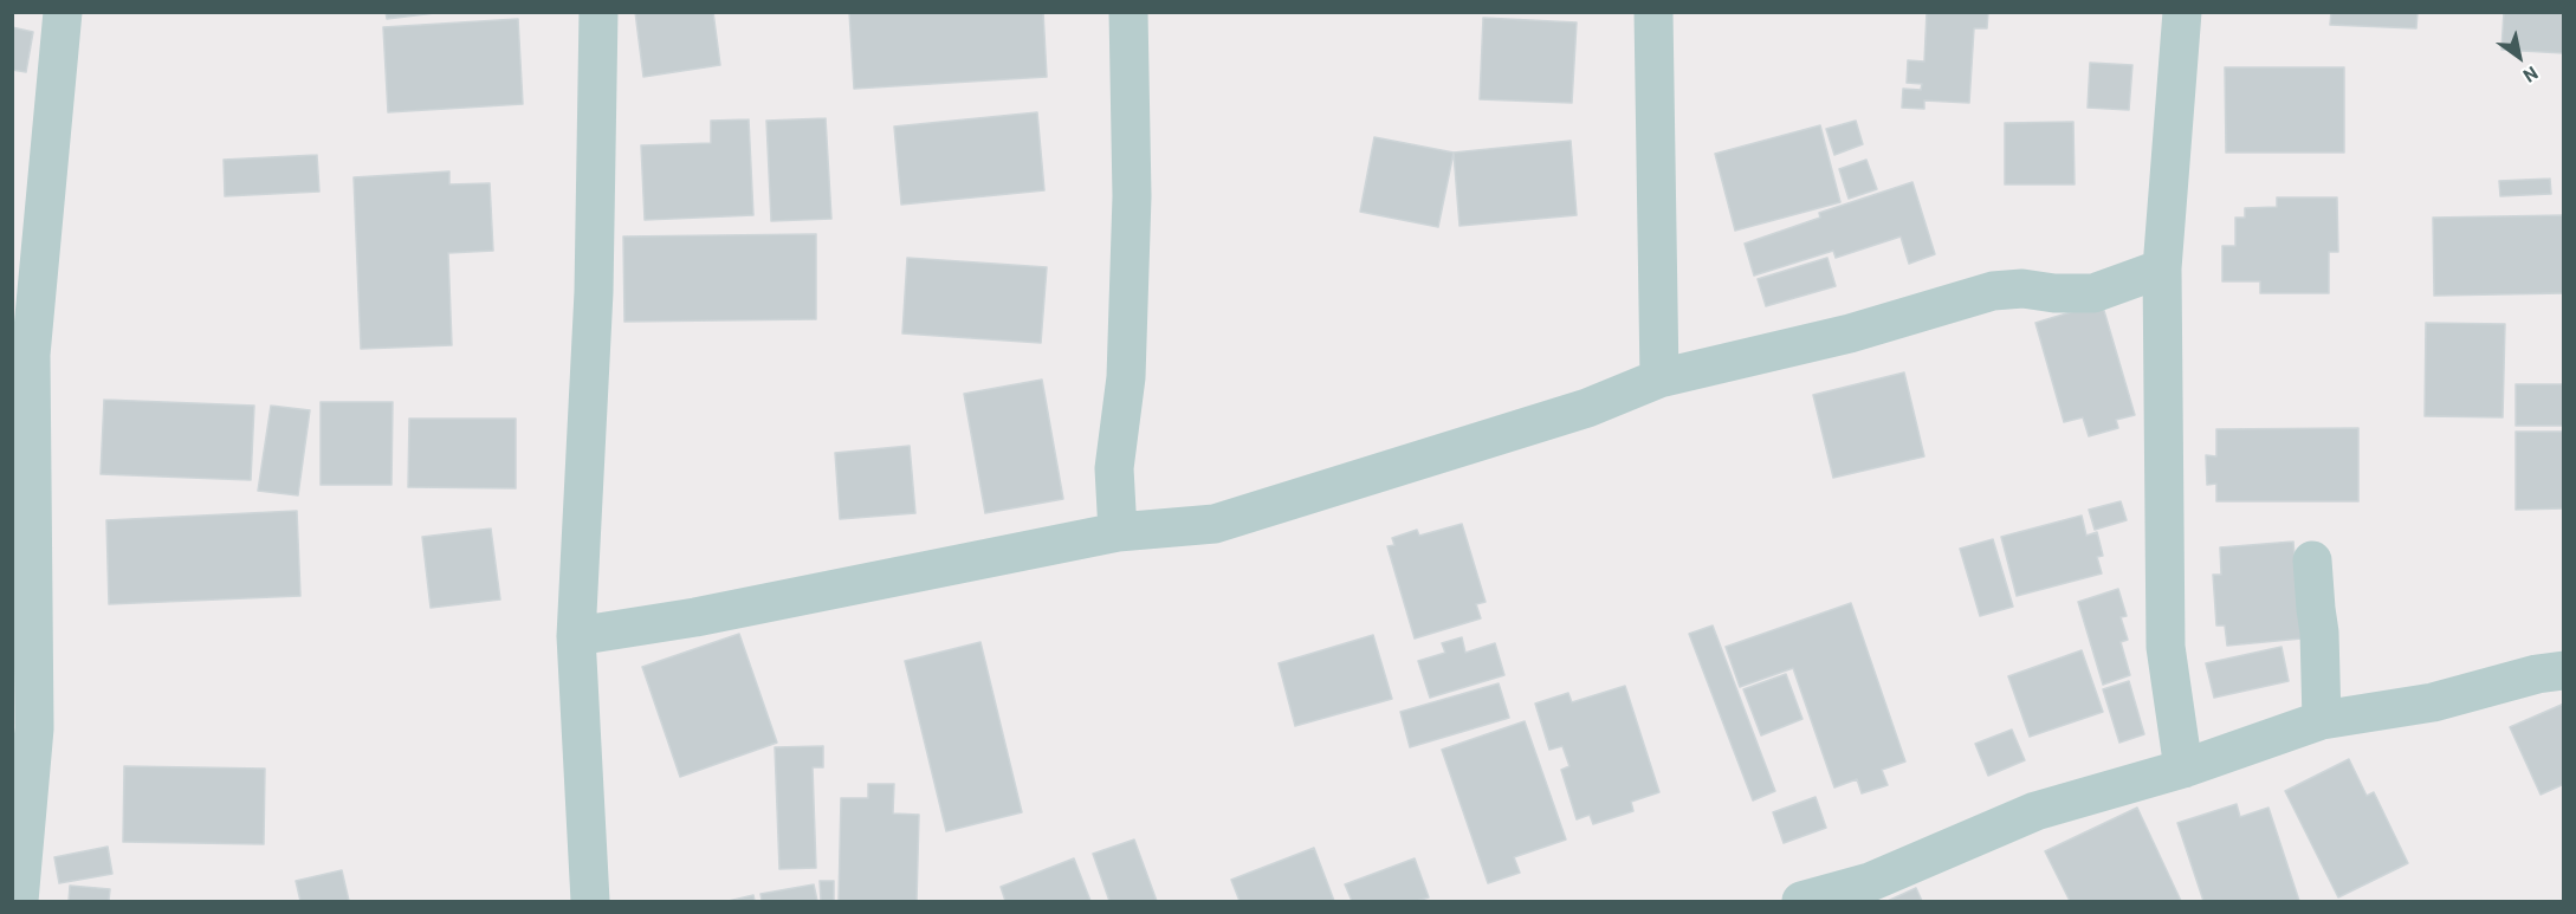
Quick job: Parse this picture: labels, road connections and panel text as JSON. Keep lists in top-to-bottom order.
{
  "north": "bottom right"
}
